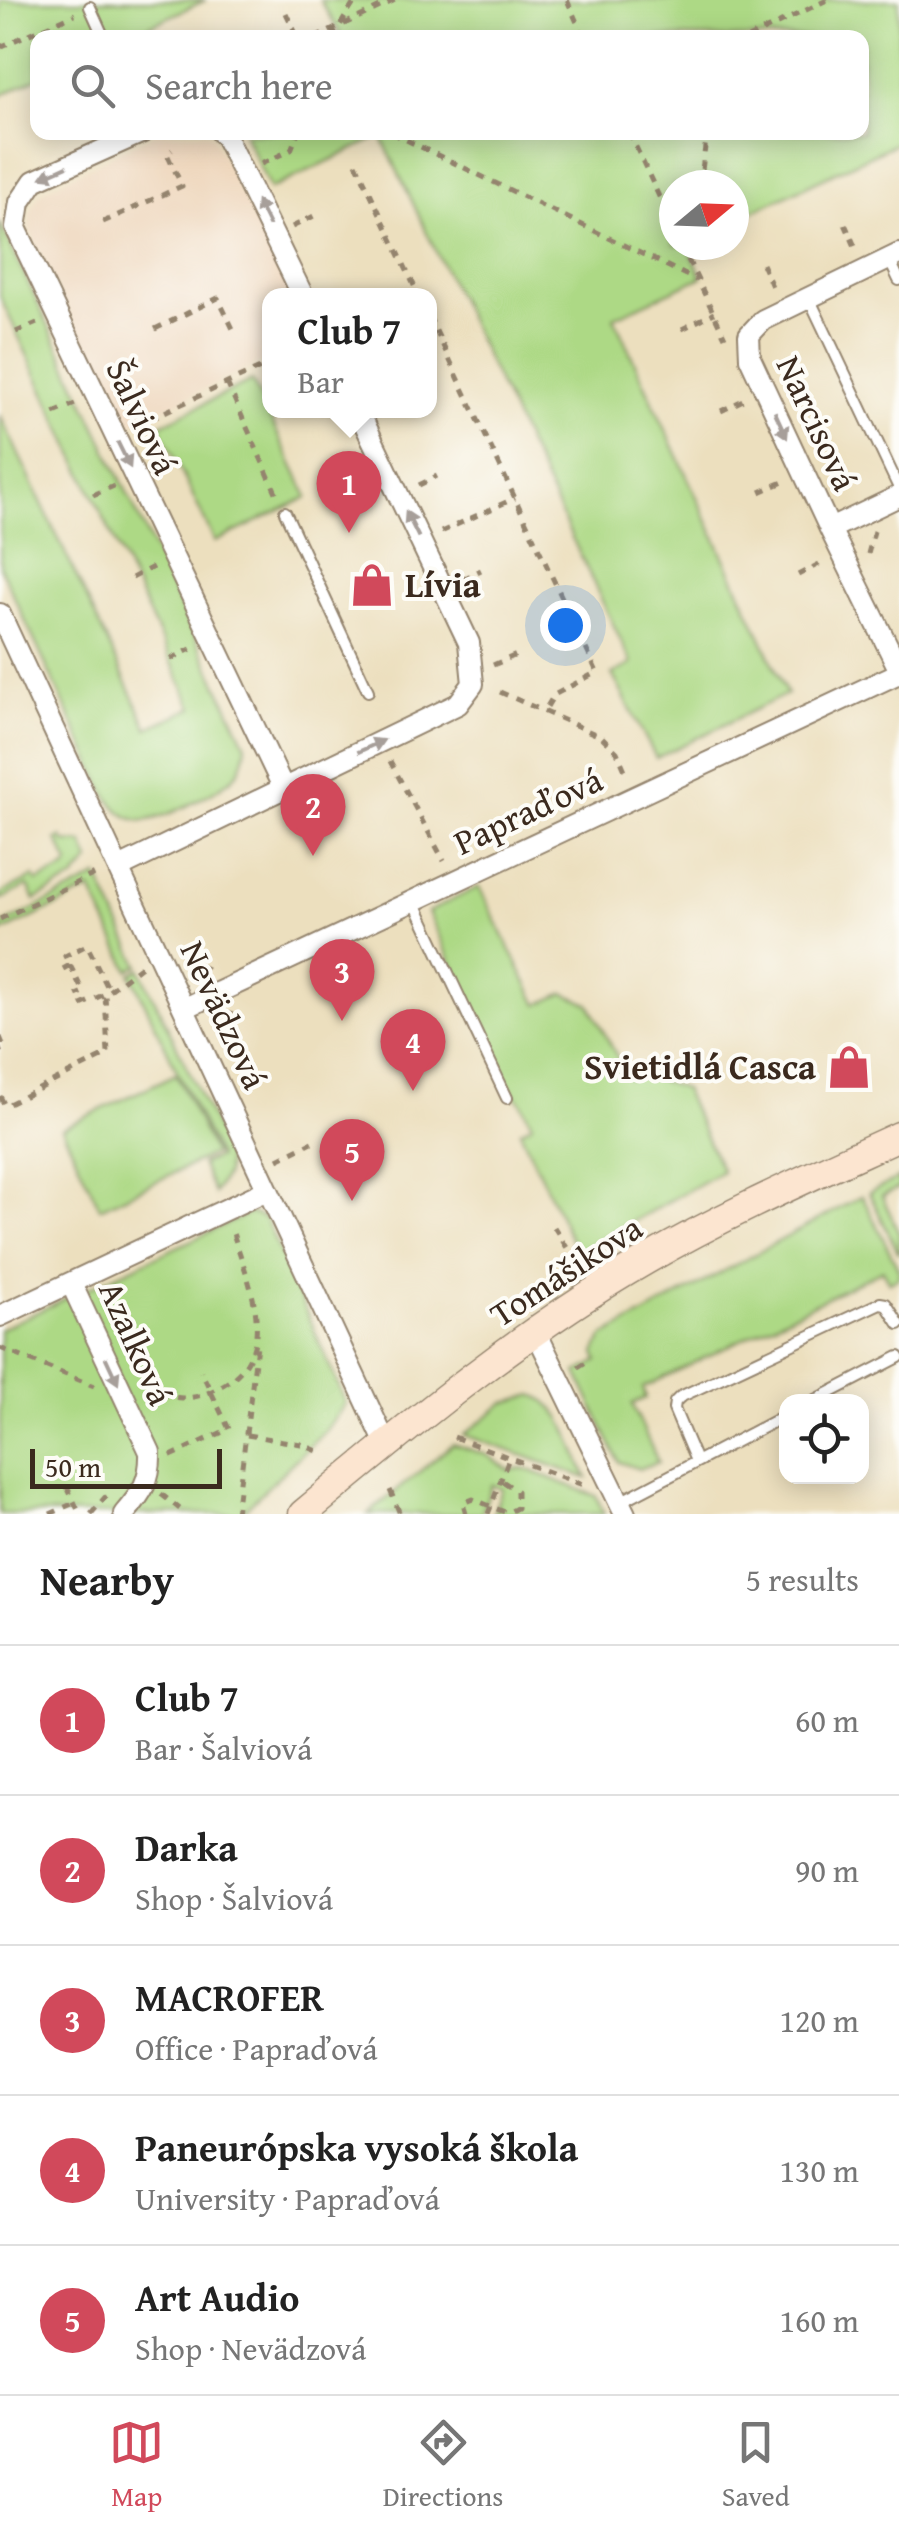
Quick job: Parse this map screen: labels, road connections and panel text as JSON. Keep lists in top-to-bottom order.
{
  "streets": {
    "main road": ["Tomášikova"],
    "street": [
      "Šalviová",
      "Narcisová",
      "Papraďová",
      "Nevädzová",
      "Azalková"
    ]
  },
  "crossings": [
    ["Narcisová", "Papraďová"],
    ["Papraďová", "Nevädzová"],
    ["Nevädzová", "Tomášikova"],
    ["Nevädzová", "Azalková"]
  ],
  "one_way": ["Šalviová", "Narcisová"],
  "places": {
    "shop": ["Lívia", "Svietidlá Casca"]
  },
  "scale_bar": "50 m",
  "north": "right",
  "page": {
    "search": "Search here",
    "popup": ["Club 7", "Bar"],
    "pins": [
      "1",
      "2",
      "3",
      "4",
      "5"
    ],
    "scale": "50 m",
    "heading": ["Nearby", "5 results"],
    "list": [
      {
        "mark": "1",
        "name": "Club 7",
        "note": "Bar · Šalviová",
        "value": "60 m"
      },
      {
        "mark": "2",
        "name": "Darka",
        "note": "Shop · Šalviová",
        "value": "90 m"
      },
      {
        "mark": "3",
        "name": "MACROFER",
        "note": "Office · Papraďová",
        "value": "120 m"
      },
      {
        "mark": "4",
        "name": "Paneurópska vysoká škola",
        "note": "University · Papraďová",
        "value": "130 m"
      },
      {
        "mark": "5",
        "name": "Art Audio",
        "note": "Shop · Nevädzová",
        "value": "160 m"
      }
    ],
    "nav": ["Map", "Directions", "Saved"]
  }
}
